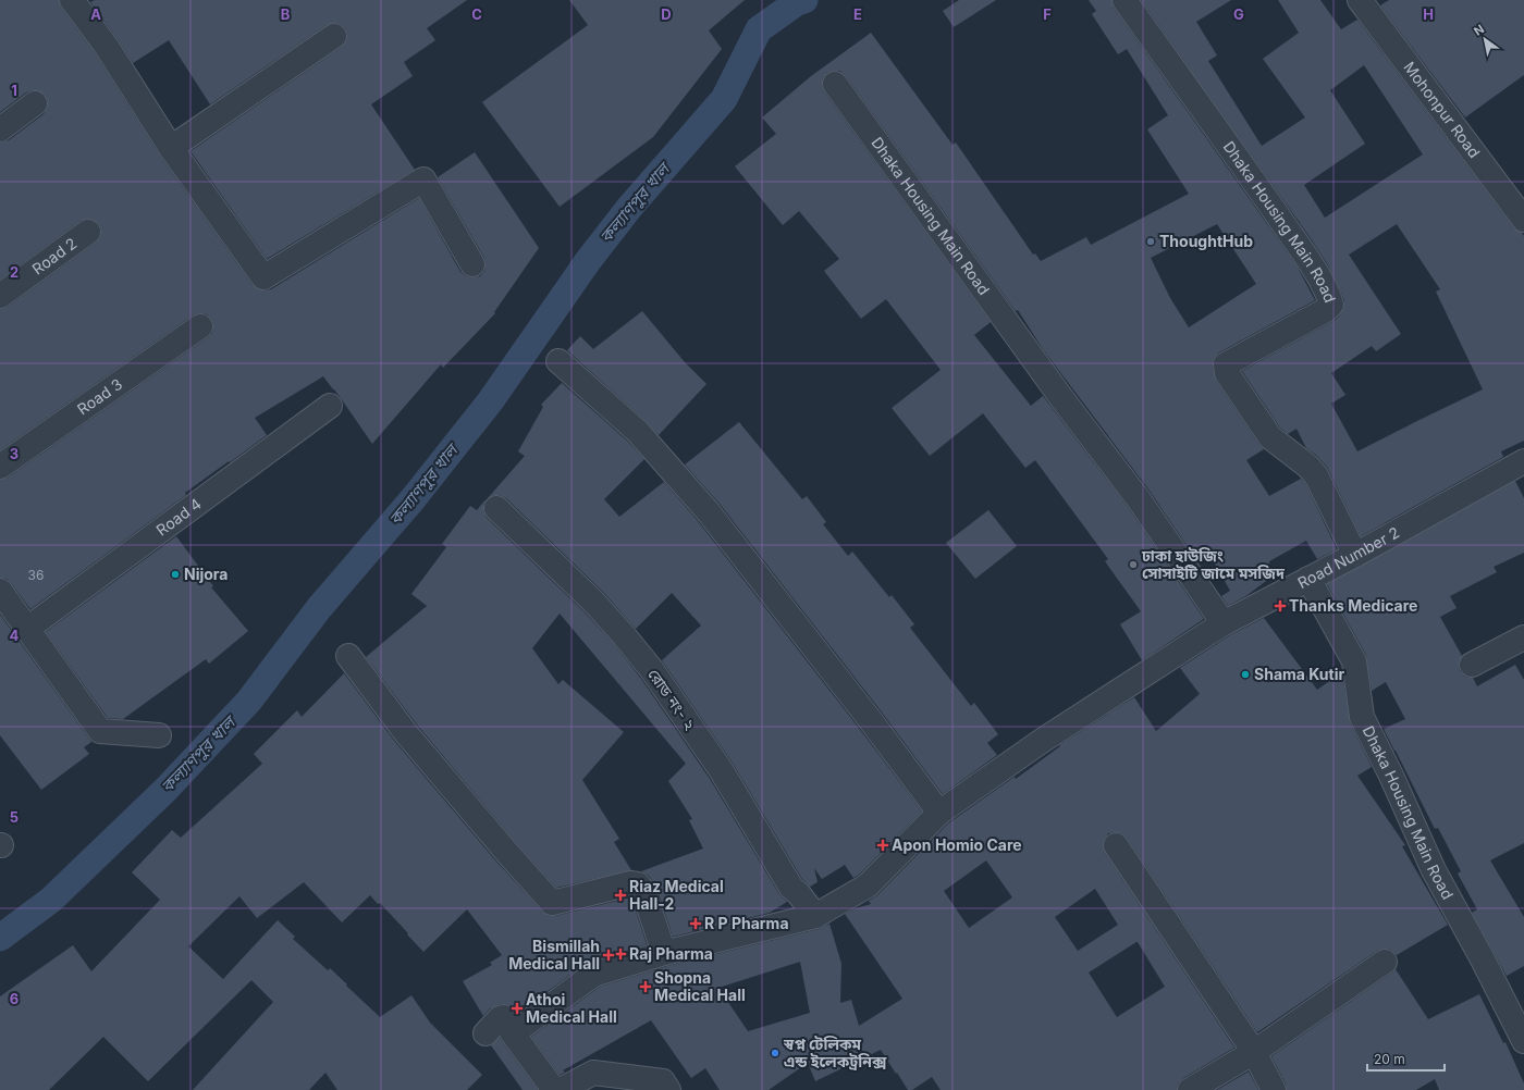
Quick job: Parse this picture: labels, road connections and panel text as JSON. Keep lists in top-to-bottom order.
{
  "streets": {
    "street": [
      "Mohonpur Road",
      "Dhaka Housing Main Road",
      "Road 2",
      "Road 3",
      "Road 4",
      "Road Number 2",
      "রোড নং- ২"
    ]
  },
  "crossings": [
    ["Dhaka Housing Main Road", "Road Number 2"],
    ["Road Number 2", "রোড নং- ২"]
  ],
  "water": ["কল্যাণপুর খাল"],
  "places": {
    "other": [
      "ThoughtHub",
      "ঢাকা হাউজিং সোসাইটি জামে মসজিদ",
      "Nijora",
      "Shama Kutir",
      "স্বপ্ন টেলিকম এন্ড ইলেকট্রনিক্স"
    ],
    "health": [
      "Thanks Medicare",
      "Apon Homio Care",
      "Riaz Medical Hall-2",
      "R P Pharma",
      "Raj Pharma",
      "Bismillah Medical Hall",
      "Shopna Medical Hall",
      "Athoi Medical Hall"
    ]
  },
  "house_numbers": ["36"],
  "scale_bar": "20 m",
  "north": "top left",
  "grid": {
    "columns": [
      "A",
      "B",
      "C",
      "D",
      "E",
      "F",
      "G",
      "H"
    ],
    "rows": [
      "1",
      "2",
      "3",
      "4",
      "5",
      "6"
    ]
  }
}
